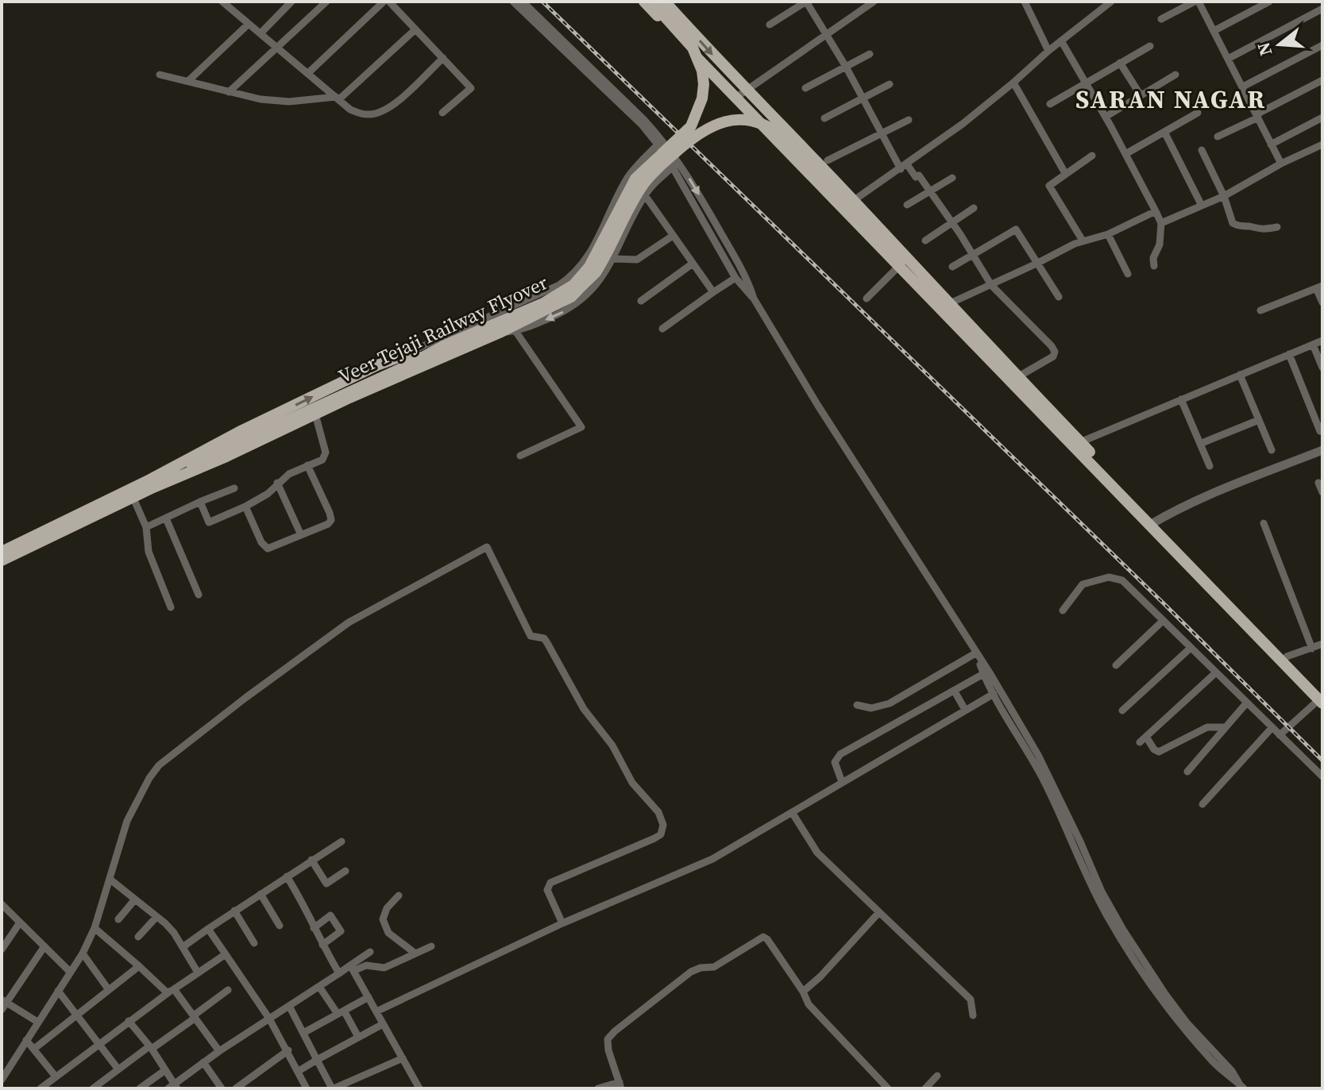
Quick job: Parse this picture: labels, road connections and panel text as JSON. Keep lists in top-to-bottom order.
{
  "streets": {
    "main road": ["Veer Tejaji Railway Flyover"]
  },
  "districts": ["SARAN NAGAR"],
  "north": "left"
}
